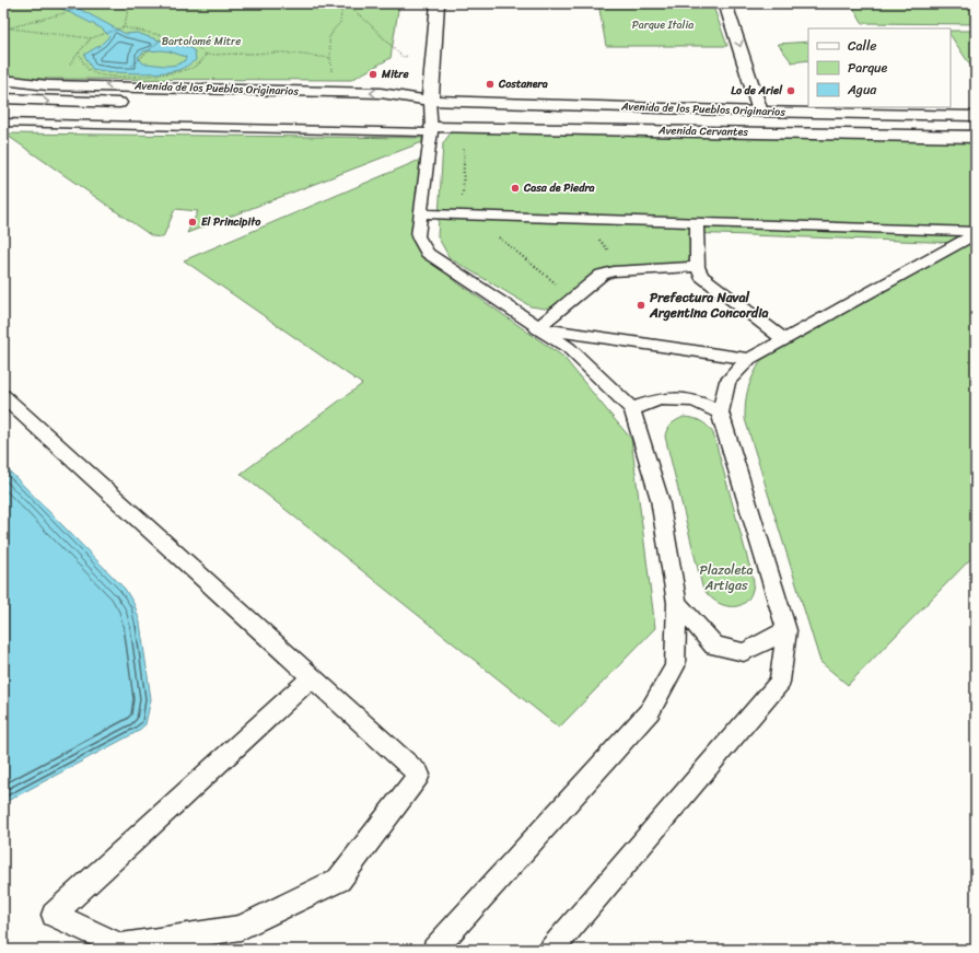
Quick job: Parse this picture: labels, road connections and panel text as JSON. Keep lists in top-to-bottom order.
{
  "streets": {
    "street": ["Avenida de los Pueblos Originarios", "Avenida Cervantes"]
  },
  "parks": ["Parque Italia", "Bartolomé Mitre", "Plazoleta Artigas"],
  "places": [
    "Mitre",
    "Costanera",
    "Lo de Ariel",
    "Casa de Piedra",
    "El Principito",
    "Prefectura Naval Argentina Concordia"
  ],
  "legend": ["Calle", "Parque", "Agua"]
}
